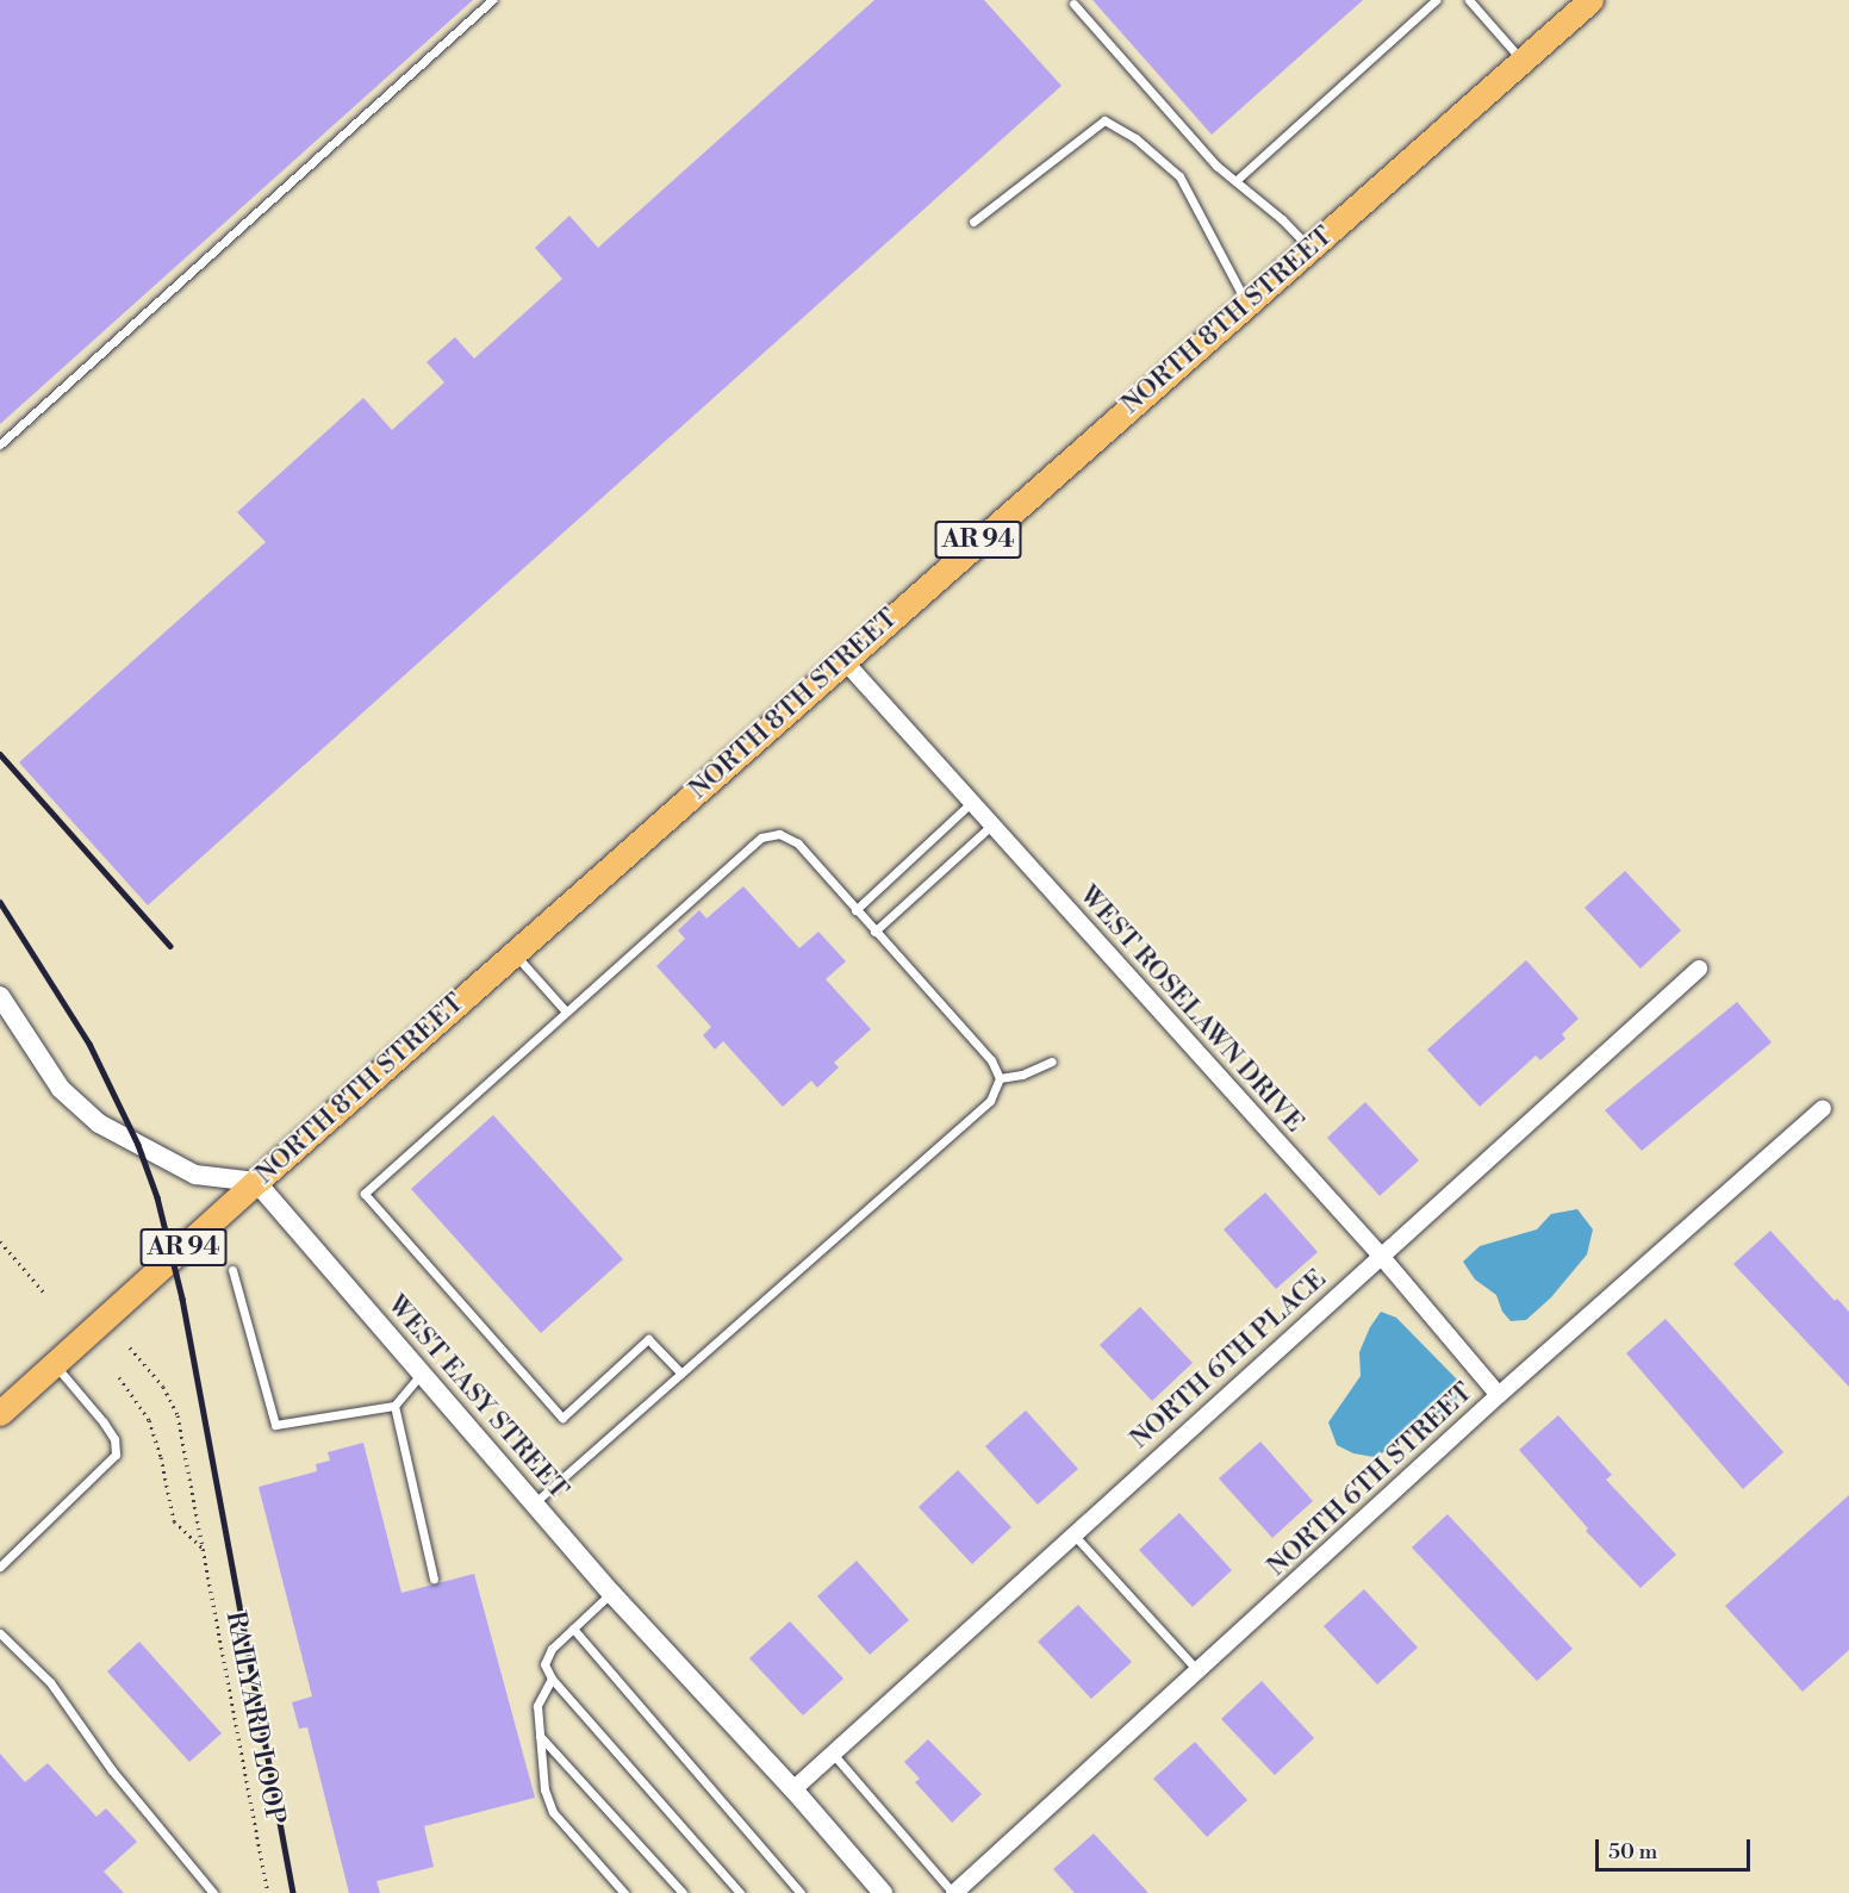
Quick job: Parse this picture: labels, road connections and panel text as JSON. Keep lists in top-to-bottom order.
{
  "streets": {
    "main road": ["NORTH 8TH STREET", "AR 94"],
    "street": [
      "WEST ROSELAWN DRIVE",
      "NORTH 6TH PLACE",
      "WEST EASY STREET",
      "NORTH 6TH STREET"
    ],
    "path": ["RAILYARD LOOP"]
  },
  "crossings": [
    ["NORTH 8TH STREET", "WEST ROSELAWN DRIVE"],
    ["NORTH 8TH STREET", "WEST EASY STREET"],
    ["WEST ROSELAWN DRIVE", "NORTH 6TH PLACE"],
    ["WEST ROSELAWN DRIVE", "NORTH 6TH STREET"],
    ["NORTH 6TH PLACE", "WEST EASY STREET"]
  ],
  "scale_bar": "50 m"
}
